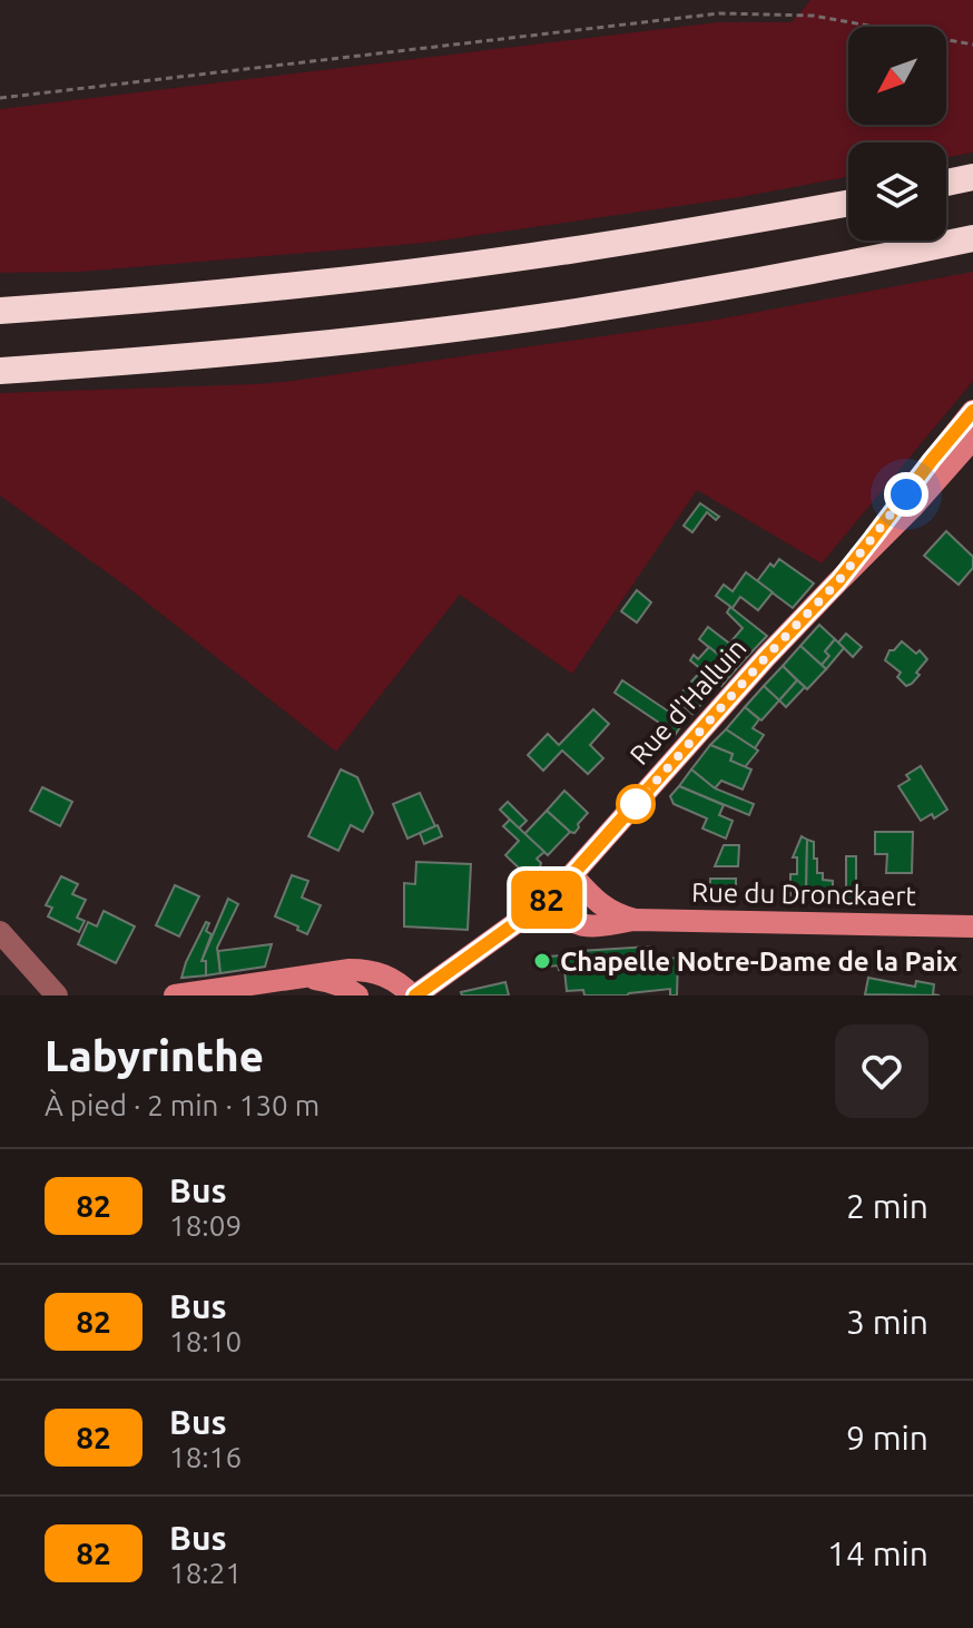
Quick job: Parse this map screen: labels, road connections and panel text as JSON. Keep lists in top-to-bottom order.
{
  "streets": {
    "main road": ["Rue d'Halluin", "Rue du Dronckaert"]
  },
  "crossings": [
    ["Rue d'Halluin", "Rue du Dronckaert"]
  ],
  "places": ["Chapelle Notre-Dame de la Paix"],
  "lines": ["bus line 82"],
  "north": "bottom left",
  "page": {
    "on_map": "82",
    "heading": ["Labyrinthe", "À pied · 2 min · 130 m"],
    "list": [
      {
        "mark": "82",
        "name": "Bus",
        "note": "18:09",
        "value": "2 min"
      },
      {
        "mark": "82",
        "name": "Bus",
        "note": "18:10",
        "value": "3 min"
      },
      {
        "mark": "82",
        "name": "Bus",
        "note": "18:16",
        "value": "9 min"
      },
      {
        "mark": "82",
        "name": "Bus",
        "note": "18:21",
        "value": "14 min"
      }
    ]
  }
}
